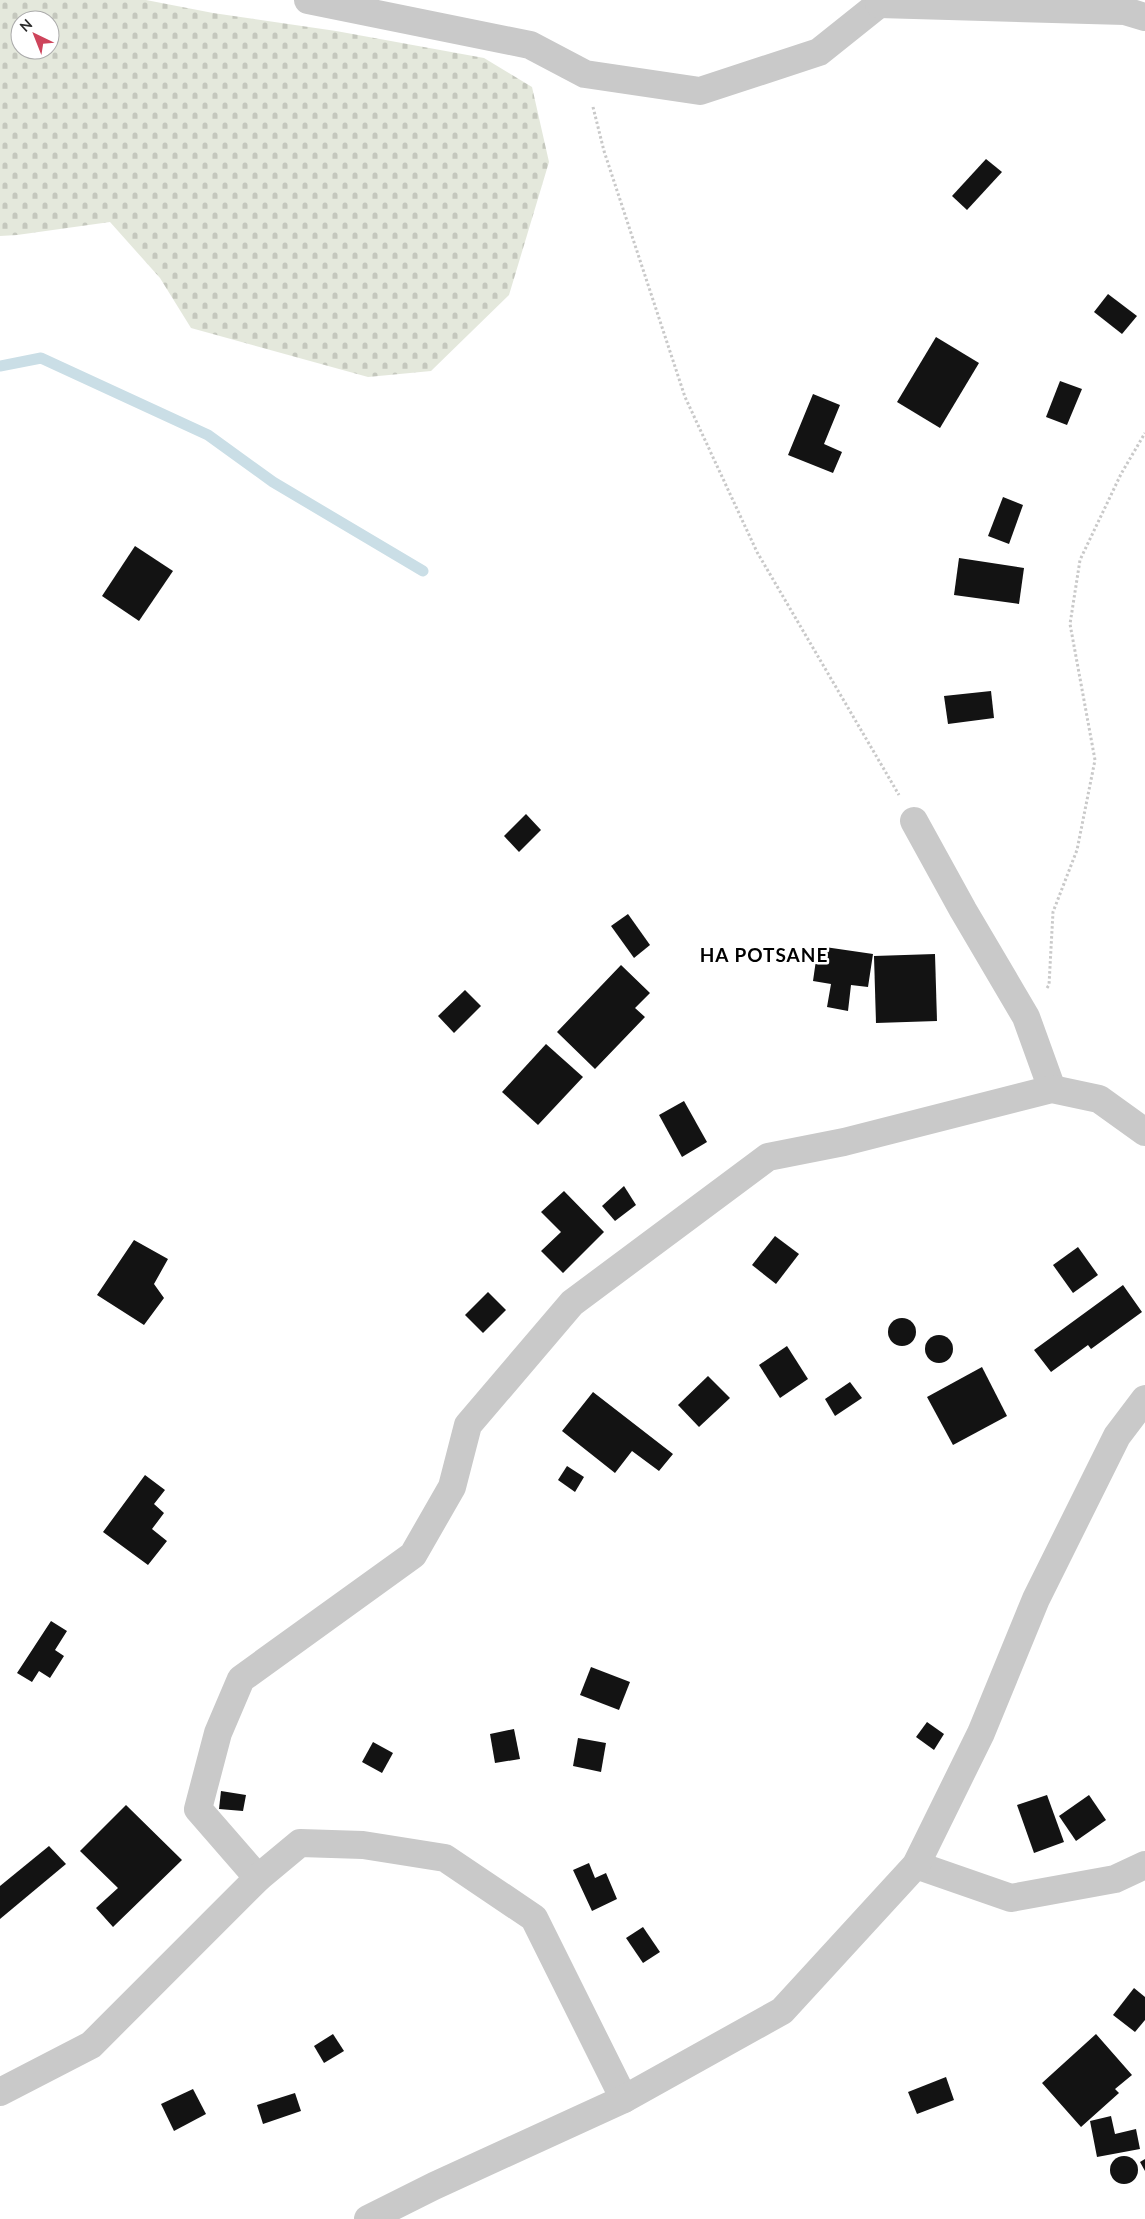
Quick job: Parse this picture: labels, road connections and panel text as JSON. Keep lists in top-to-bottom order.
{
  "districts": ["HA POTSANE"],
  "north": "top left"
}
